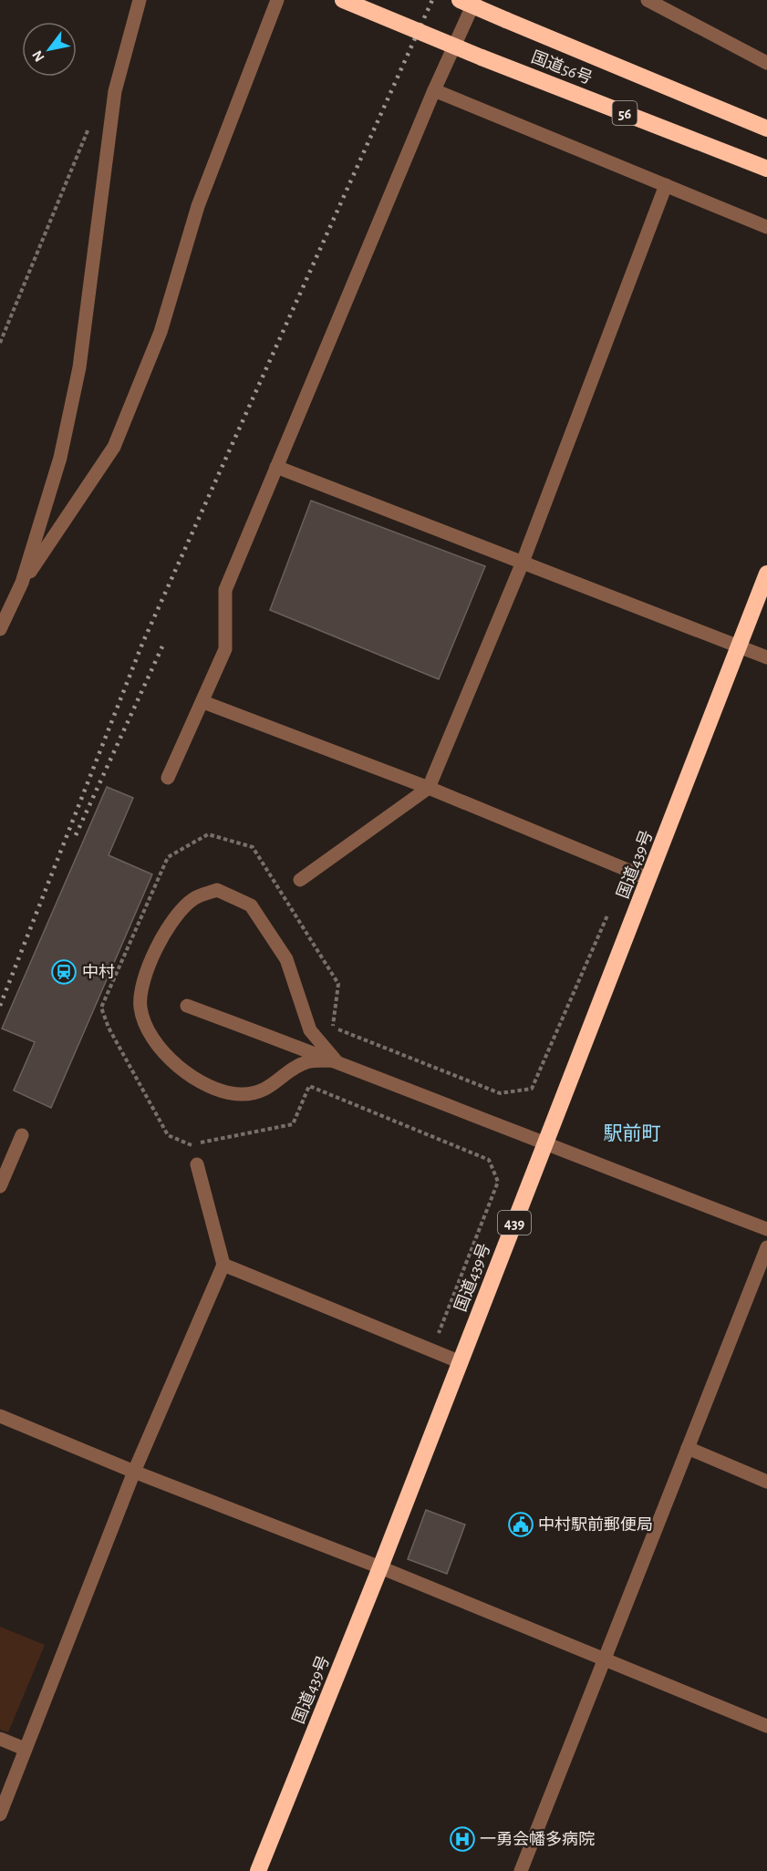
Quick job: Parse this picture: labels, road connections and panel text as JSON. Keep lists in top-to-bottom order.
{
  "streets": {
    "highway": [
      "国道56号",
      "56",
      "国道439号",
      "439"
    ]
  },
  "districts": ["駅前町"],
  "places": {
    "station": ["中村"],
    "public building": ["中村駅前郵便局"],
    "hospital": ["一勇会幡多病院"]
  },
  "north": "bottom left"
}
